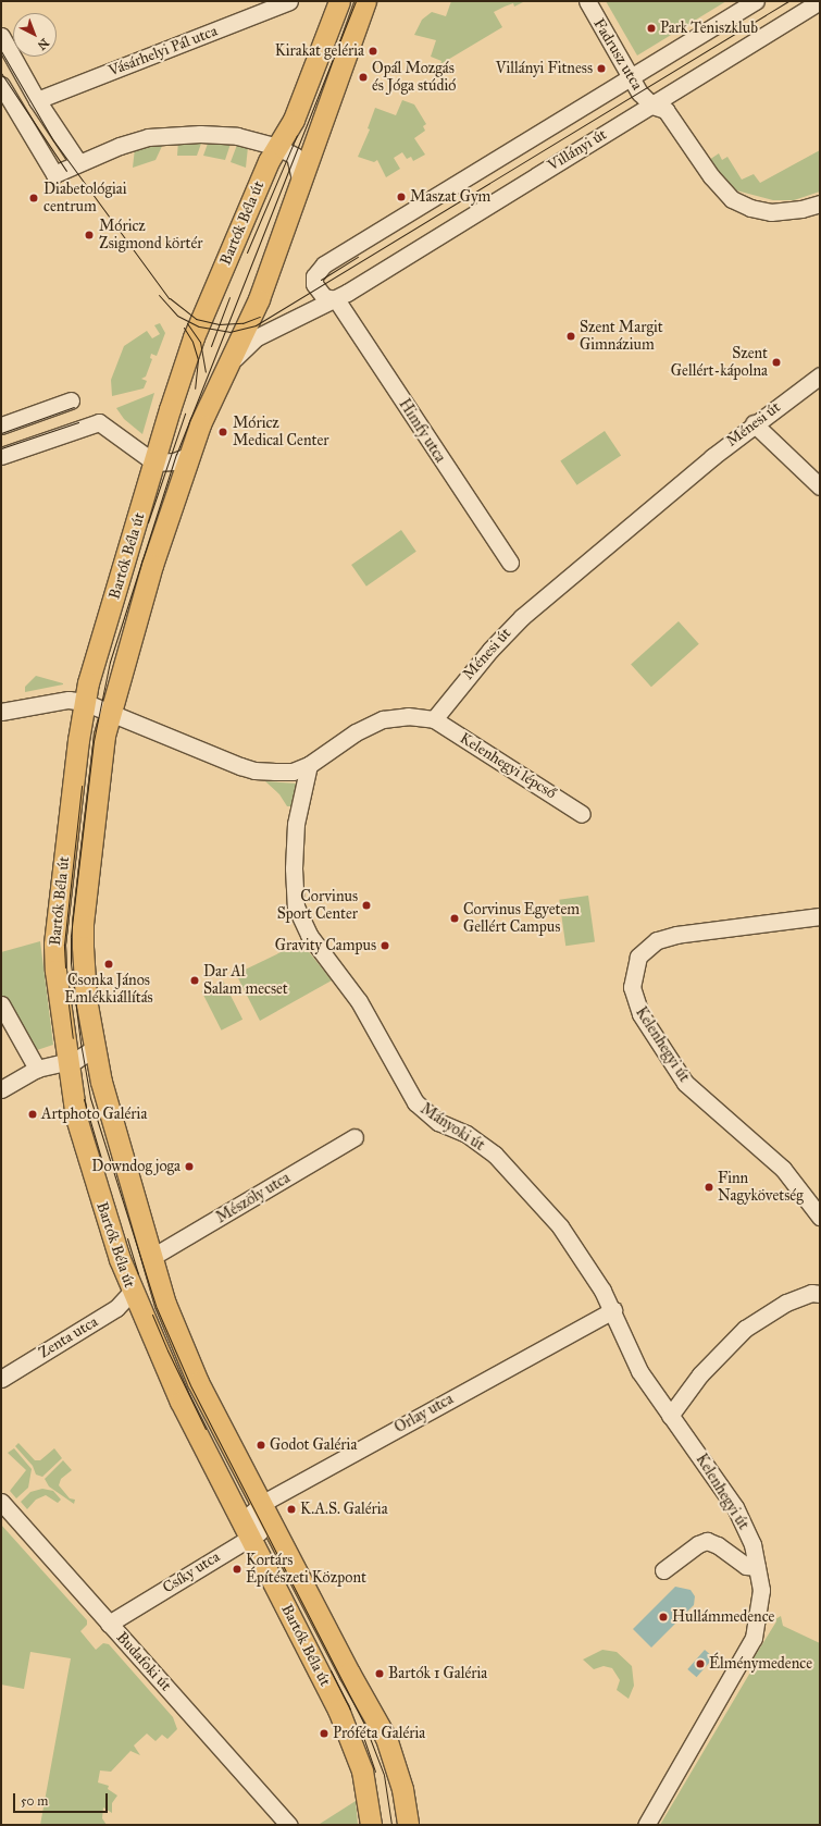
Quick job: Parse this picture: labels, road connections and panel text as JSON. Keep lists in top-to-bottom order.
{
  "streets": {
    "main road": ["Bartók Béla út"],
    "street": [
      "Vásárhelyi Pál utca",
      "Fadrusz utca",
      "Villányi út",
      "Ménesi út",
      "Himfy utca",
      "Kelenhegyi lépcső",
      "Kelenhegyi út",
      "Mányoki út",
      "Mészöly utca",
      "Zenta utca",
      "Orlay utca",
      "Csíky utca",
      "Budafoki út"
    ]
  },
  "crossings": [
    ["Fadrusz utca", "Villányi út"],
    ["Villányi út", "Bartók Béla út"],
    ["Villányi út", "Himfy utca"],
    ["Bartók Béla út", "Mészöly utca"],
    ["Bartók Béla út", "Zenta utca"],
    ["Bartók Béla út", "Orlay utca"],
    ["Bartók Béla út", "Csíky utca"],
    ["Ménesi út", "Kelenhegyi lépcső"],
    ["Kelenhegyi út", "Mányoki út"],
    ["Mányoki út", "Orlay utca"],
    ["Orlay utca", "Csíky utca"],
    ["Csíky utca", "Budafoki út"]
  ],
  "places": [
    "Park Teniszklub",
    "Kirakat geléria",
    "Villányi Fitness",
    "Opál Mozgás és Jóga stúdió",
    "Maszat Gym",
    "Diabetológiai centrum",
    "Móricz Zsigmond körtér",
    "Szent Margit Gimnázium",
    "Szent Gellért-kápolna",
    "Móricz Medical Center",
    "Corvinus Sport Center",
    "Corvinus Egyetem Gellért Campus",
    "Gravity Campus",
    "Csonka János Emlékkiállítás",
    "Dar Al Salam mecset",
    "Artphoto Galéria",
    "Downdog joga",
    "Finn Nagykövetség",
    "Godot Galéria",
    "K.A.S. Galéria",
    "Kortárs Építészeti Központ",
    "Hullámmedence",
    "Élménymedence",
    "Bartók 1 Galéria",
    "Próféta Galéria"
  ],
  "scale_bar": "50 m",
  "north": "bottom right"
}
